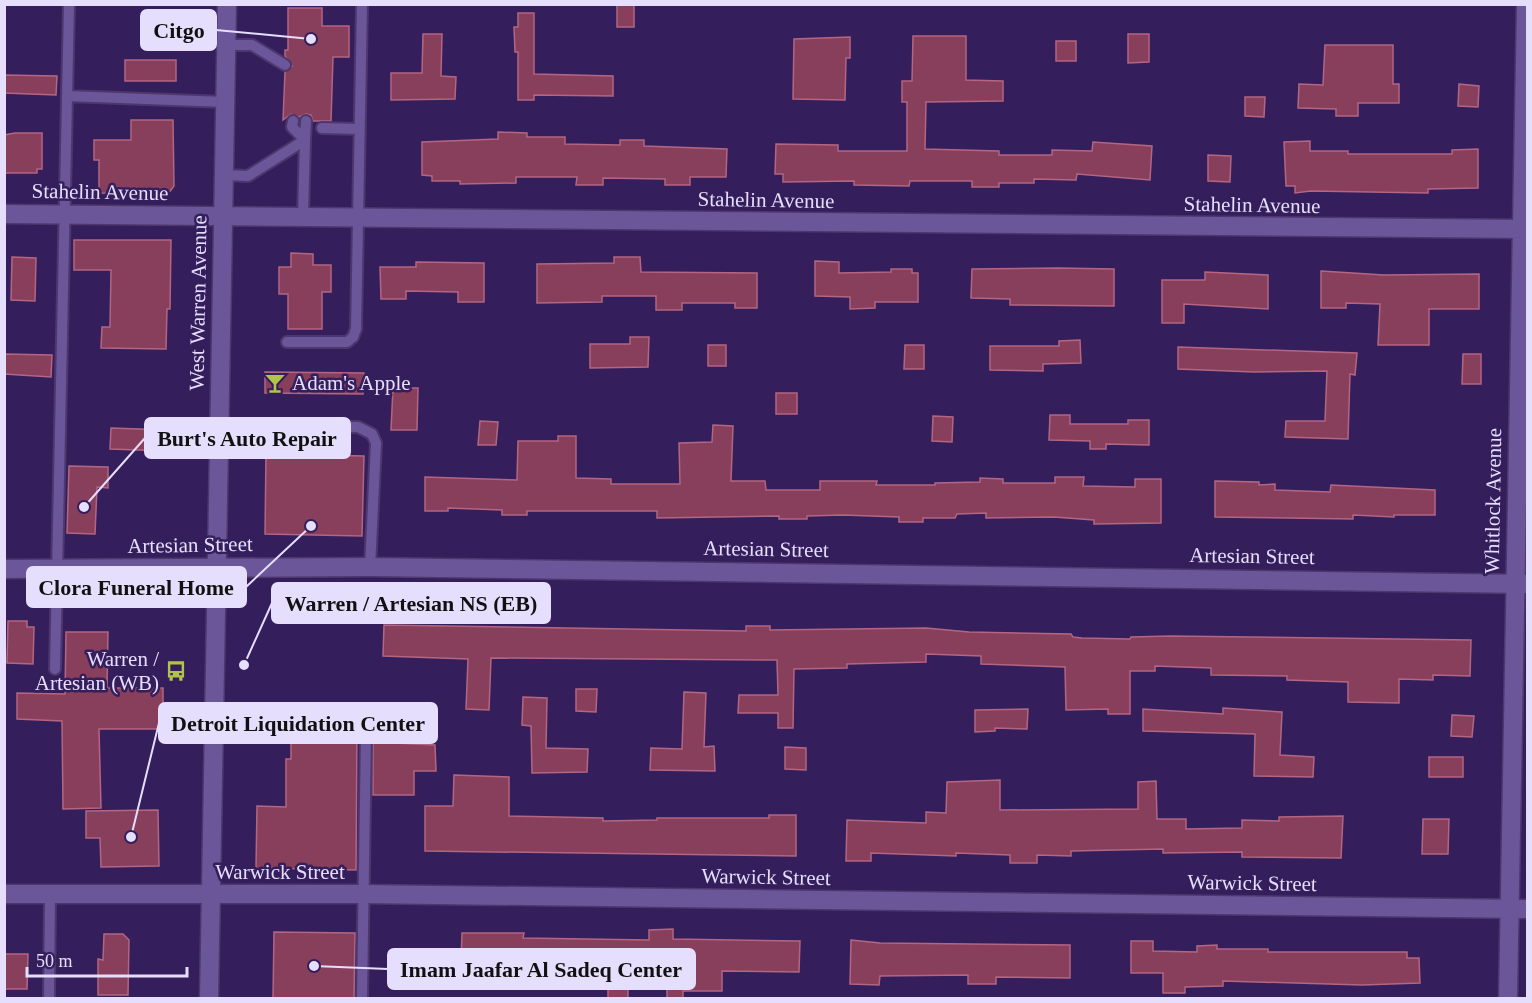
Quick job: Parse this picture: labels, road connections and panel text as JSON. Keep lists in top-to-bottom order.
{
  "streets": {
    "street": [
      "Stahelin Avenue",
      "West Warren Avenue",
      "Whitlock Avenue",
      "Artesian Street",
      "Warwick Street"
    ]
  },
  "crossings": [
    ["Stahelin Avenue", "West Warren Avenue"],
    ["Stahelin Avenue", "Whitlock Avenue"],
    ["West Warren Avenue", "Artesian Street"],
    ["West Warren Avenue", "Warwick Street"],
    ["Whitlock Avenue", "Artesian Street"],
    ["Whitlock Avenue", "Warwick Street"]
  ],
  "places": {
    "other": [
      "Citgo",
      "Burt's Auto Repair",
      "Clora Funeral Home",
      "Warren / Artesian NS (EB)",
      "Detroit Liquidation Center",
      "Imam Jaafar Al Sadeq Center"
    ],
    "bar": ["Adam's Apple"],
    "bus stop": ["Warren / Artesian (WB)"]
  },
  "scale_bar": "50 m"
}
